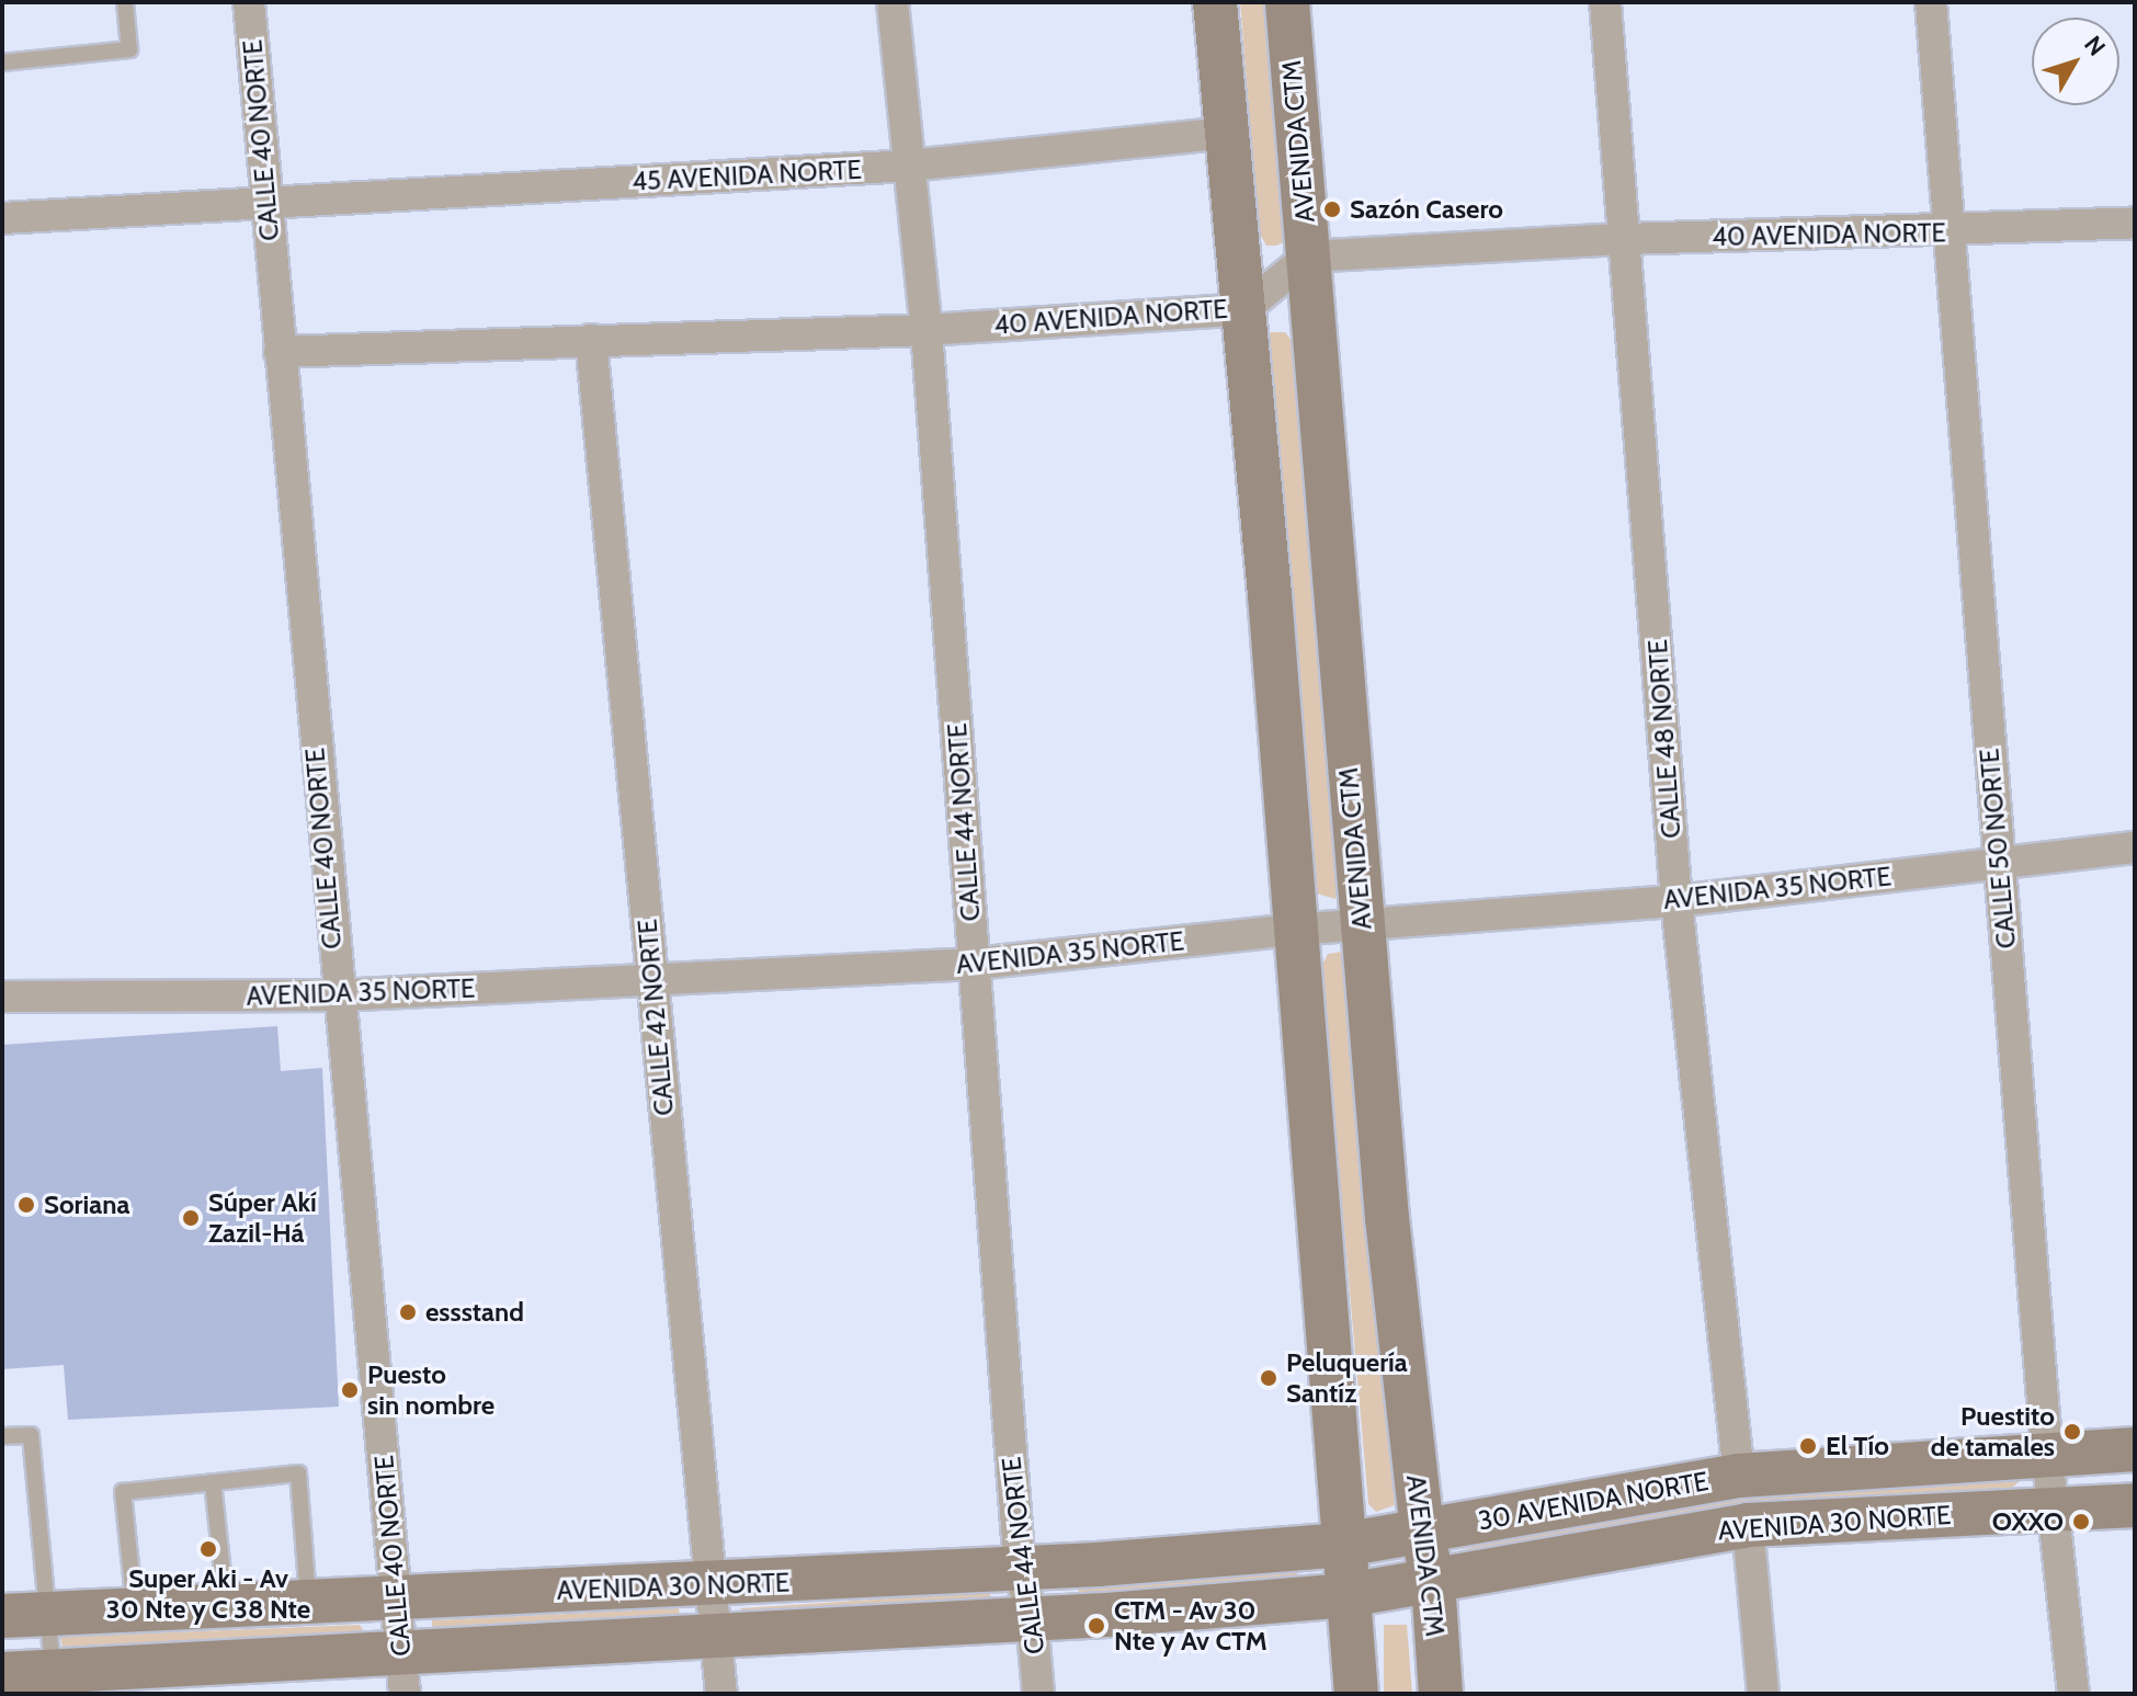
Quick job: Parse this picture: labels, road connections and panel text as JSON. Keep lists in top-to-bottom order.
{
  "streets": {
    "street": [
      "CALLE 40 NORTE",
      "AVENIDA CTM",
      "45 AVENIDA NORTE",
      "40 AVENIDA NORTE",
      "CALLE 48 NORTE",
      "CALLE 44 NORTE",
      "CALLE 50 NORTE",
      "AVENIDA 35 NORTE",
      "CALLE 42 NORTE",
      "30 AVENIDA NORTE",
      "AVENIDA 30 NORTE"
    ]
  },
  "crossings": [
    ["CALLE 40 NORTE", "45 AVENIDA NORTE"],
    ["CALLE 40 NORTE", "40 AVENIDA NORTE"],
    ["CALLE 40 NORTE", "AVENIDA 35 NORTE"],
    ["CALLE 40 NORTE", "AVENIDA 30 NORTE"],
    ["AVENIDA CTM", "40 AVENIDA NORTE"],
    ["AVENIDA CTM", "AVENIDA 35 NORTE"],
    ["AVENIDA CTM", "30 AVENIDA NORTE"],
    ["AVENIDA CTM", "AVENIDA 30 NORTE"],
    ["45 AVENIDA NORTE", "CALLE 44 NORTE"],
    ["40 AVENIDA NORTE", "CALLE 48 NORTE"],
    ["40 AVENIDA NORTE", "CALLE 44 NORTE"],
    ["40 AVENIDA NORTE", "CALLE 50 NORTE"],
    ["40 AVENIDA NORTE", "CALLE 42 NORTE"],
    ["CALLE 48 NORTE", "AVENIDA 35 NORTE"],
    ["CALLE 48 NORTE", "30 AVENIDA NORTE"],
    ["CALLE 48 NORTE", "AVENIDA 30 NORTE"],
    ["CALLE 44 NORTE", "AVENIDA 35 NORTE"],
    ["CALLE 44 NORTE", "AVENIDA 30 NORTE"],
    ["CALLE 50 NORTE", "AVENIDA 35 NORTE"],
    ["CALLE 50 NORTE", "AVENIDA 30 NORTE"],
    ["AVENIDA 35 NORTE", "CALLE 42 NORTE"],
    ["CALLE 42 NORTE", "AVENIDA 30 NORTE"],
    ["30 AVENIDA NORTE", "AVENIDA 30 NORTE"]
  ],
  "places": [
    "Sazón Casero",
    "Soriana",
    "Súper Akí Zazil-Há",
    "essstand",
    "Peluquería Santíz",
    "Puesto sin nombre",
    "Puestito de tamales",
    "El Tío",
    "OXXO",
    "Super Aki - Av 30 Nte y C 38 Nte",
    "CTM - Av 30 Nte y Av CTM"
  ],
  "north": "top right"
}
